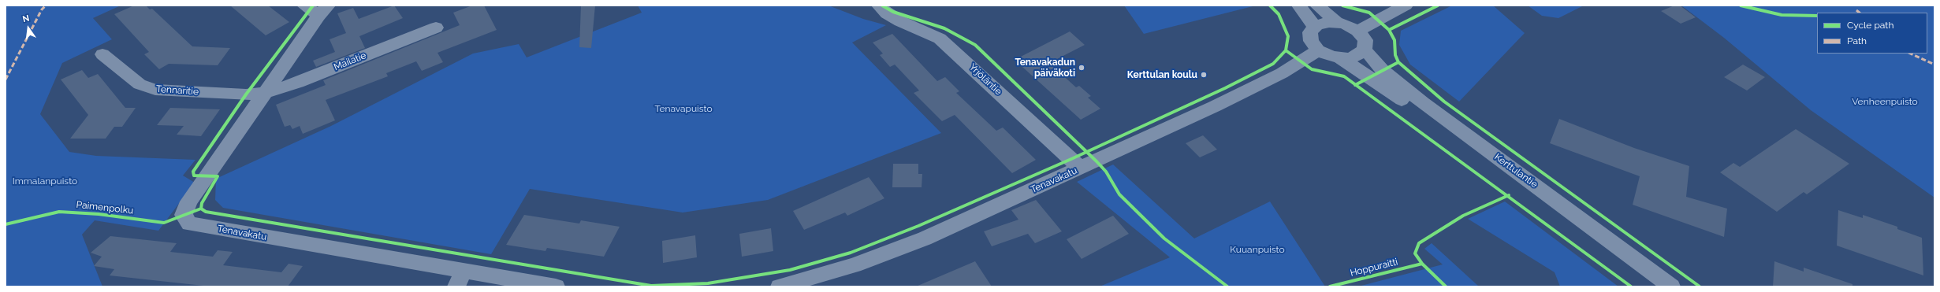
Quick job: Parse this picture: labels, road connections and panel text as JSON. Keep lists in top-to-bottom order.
{
  "streets": {
    "street": [
      "Mailatie",
      "Yrjöläntie",
      "Tennaritie",
      "Kerttulantie",
      "Tenavakatu"
    ],
    "cycle path": ["Paimenpolku", "Hoppuraitti"]
  },
  "crossings": [
    ["Mailatie", "Tennaritie"],
    ["Mailatie", "Tenavakatu"],
    ["Yrjöläntie", "Tenavakatu"],
    ["Tennaritie", "Tenavakatu"],
    ["Kerttulantie", "Tenavakatu"]
  ],
  "parks": [
    "Venheenpuisto",
    "Tenavapuisto",
    "Immalanpuisto",
    "Kuuanpuisto"
  ],
  "places": ["Tenavakadun päiväkoti", "Kerttulan koulu"],
  "legend": ["Cycle path", "Path"],
  "north": "top"
}
